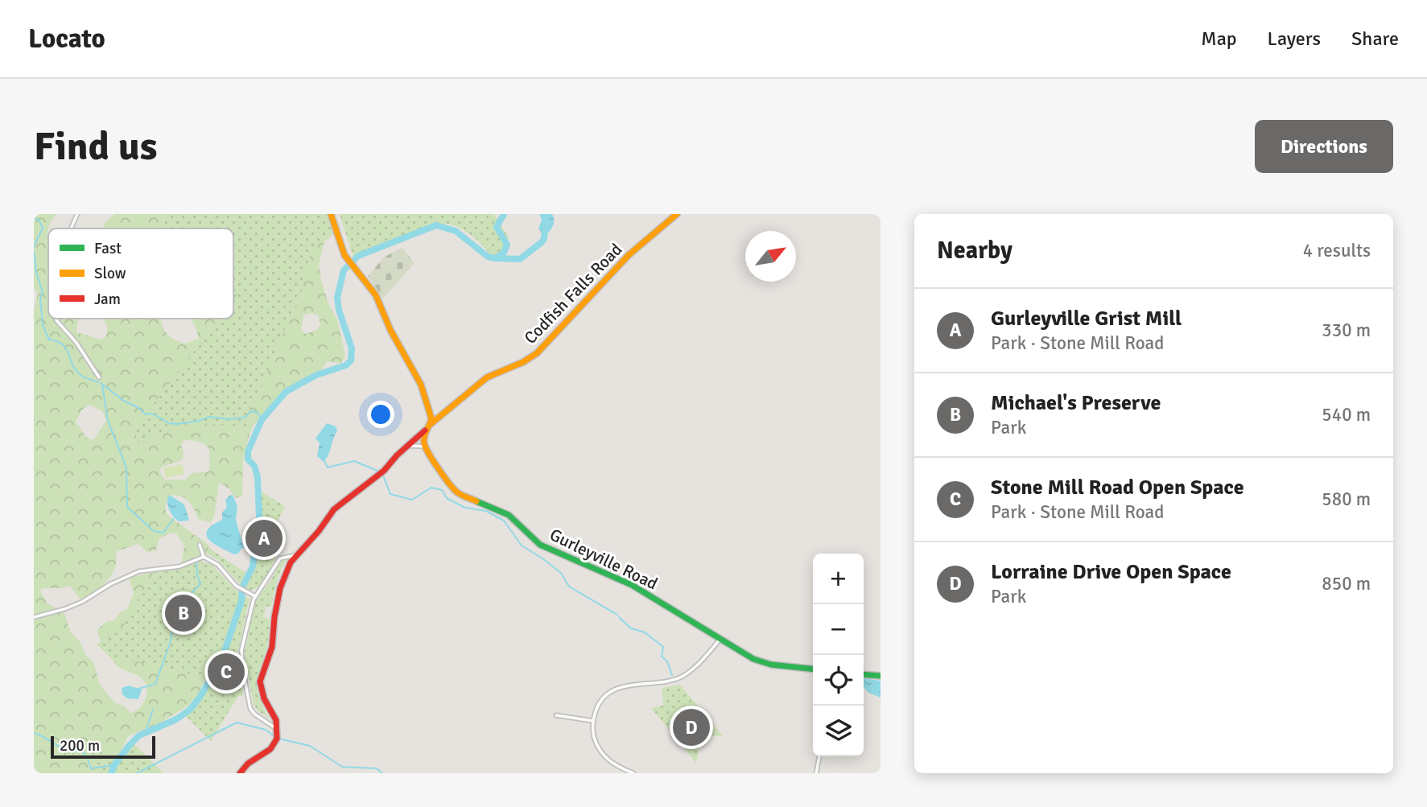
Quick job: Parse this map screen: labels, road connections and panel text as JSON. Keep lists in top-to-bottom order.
{
  "streets": {
    "street": ["Codfish Falls Road", "Gurleyville Road"]
  },
  "legend": ["Fast", "Slow", "Jam"],
  "scale_bar": "200 m",
  "north": "top right",
  "page": {
    "header": "Locato",
    "nav": ["Map", "Layers", "Share"],
    "buttons": "Directions",
    "title": "Find us",
    "heading": ["Nearby", "4 results"],
    "list": [
      {
        "mark": "A",
        "name": "Gurleyville Grist Mill",
        "note": "Park · Stone Mill Road",
        "value": "330 m"
      },
      {
        "mark": "B",
        "name": "Michael's Preserve",
        "note": "Park",
        "value": "540 m"
      },
      {
        "mark": "C",
        "name": "Stone Mill Road Open Space",
        "note": "Park · Stone Mill Road",
        "value": "580 m"
      },
      {
        "mark": "D",
        "name": "Lorraine Drive Open Space",
        "note": "Park",
        "value": "850 m"
      }
    ],
    "pins": [
      "A",
      "B",
      "C",
      "D"
    ],
    "map_buttons": ["+", "−"],
    "scale": "200 m"
  }
}
